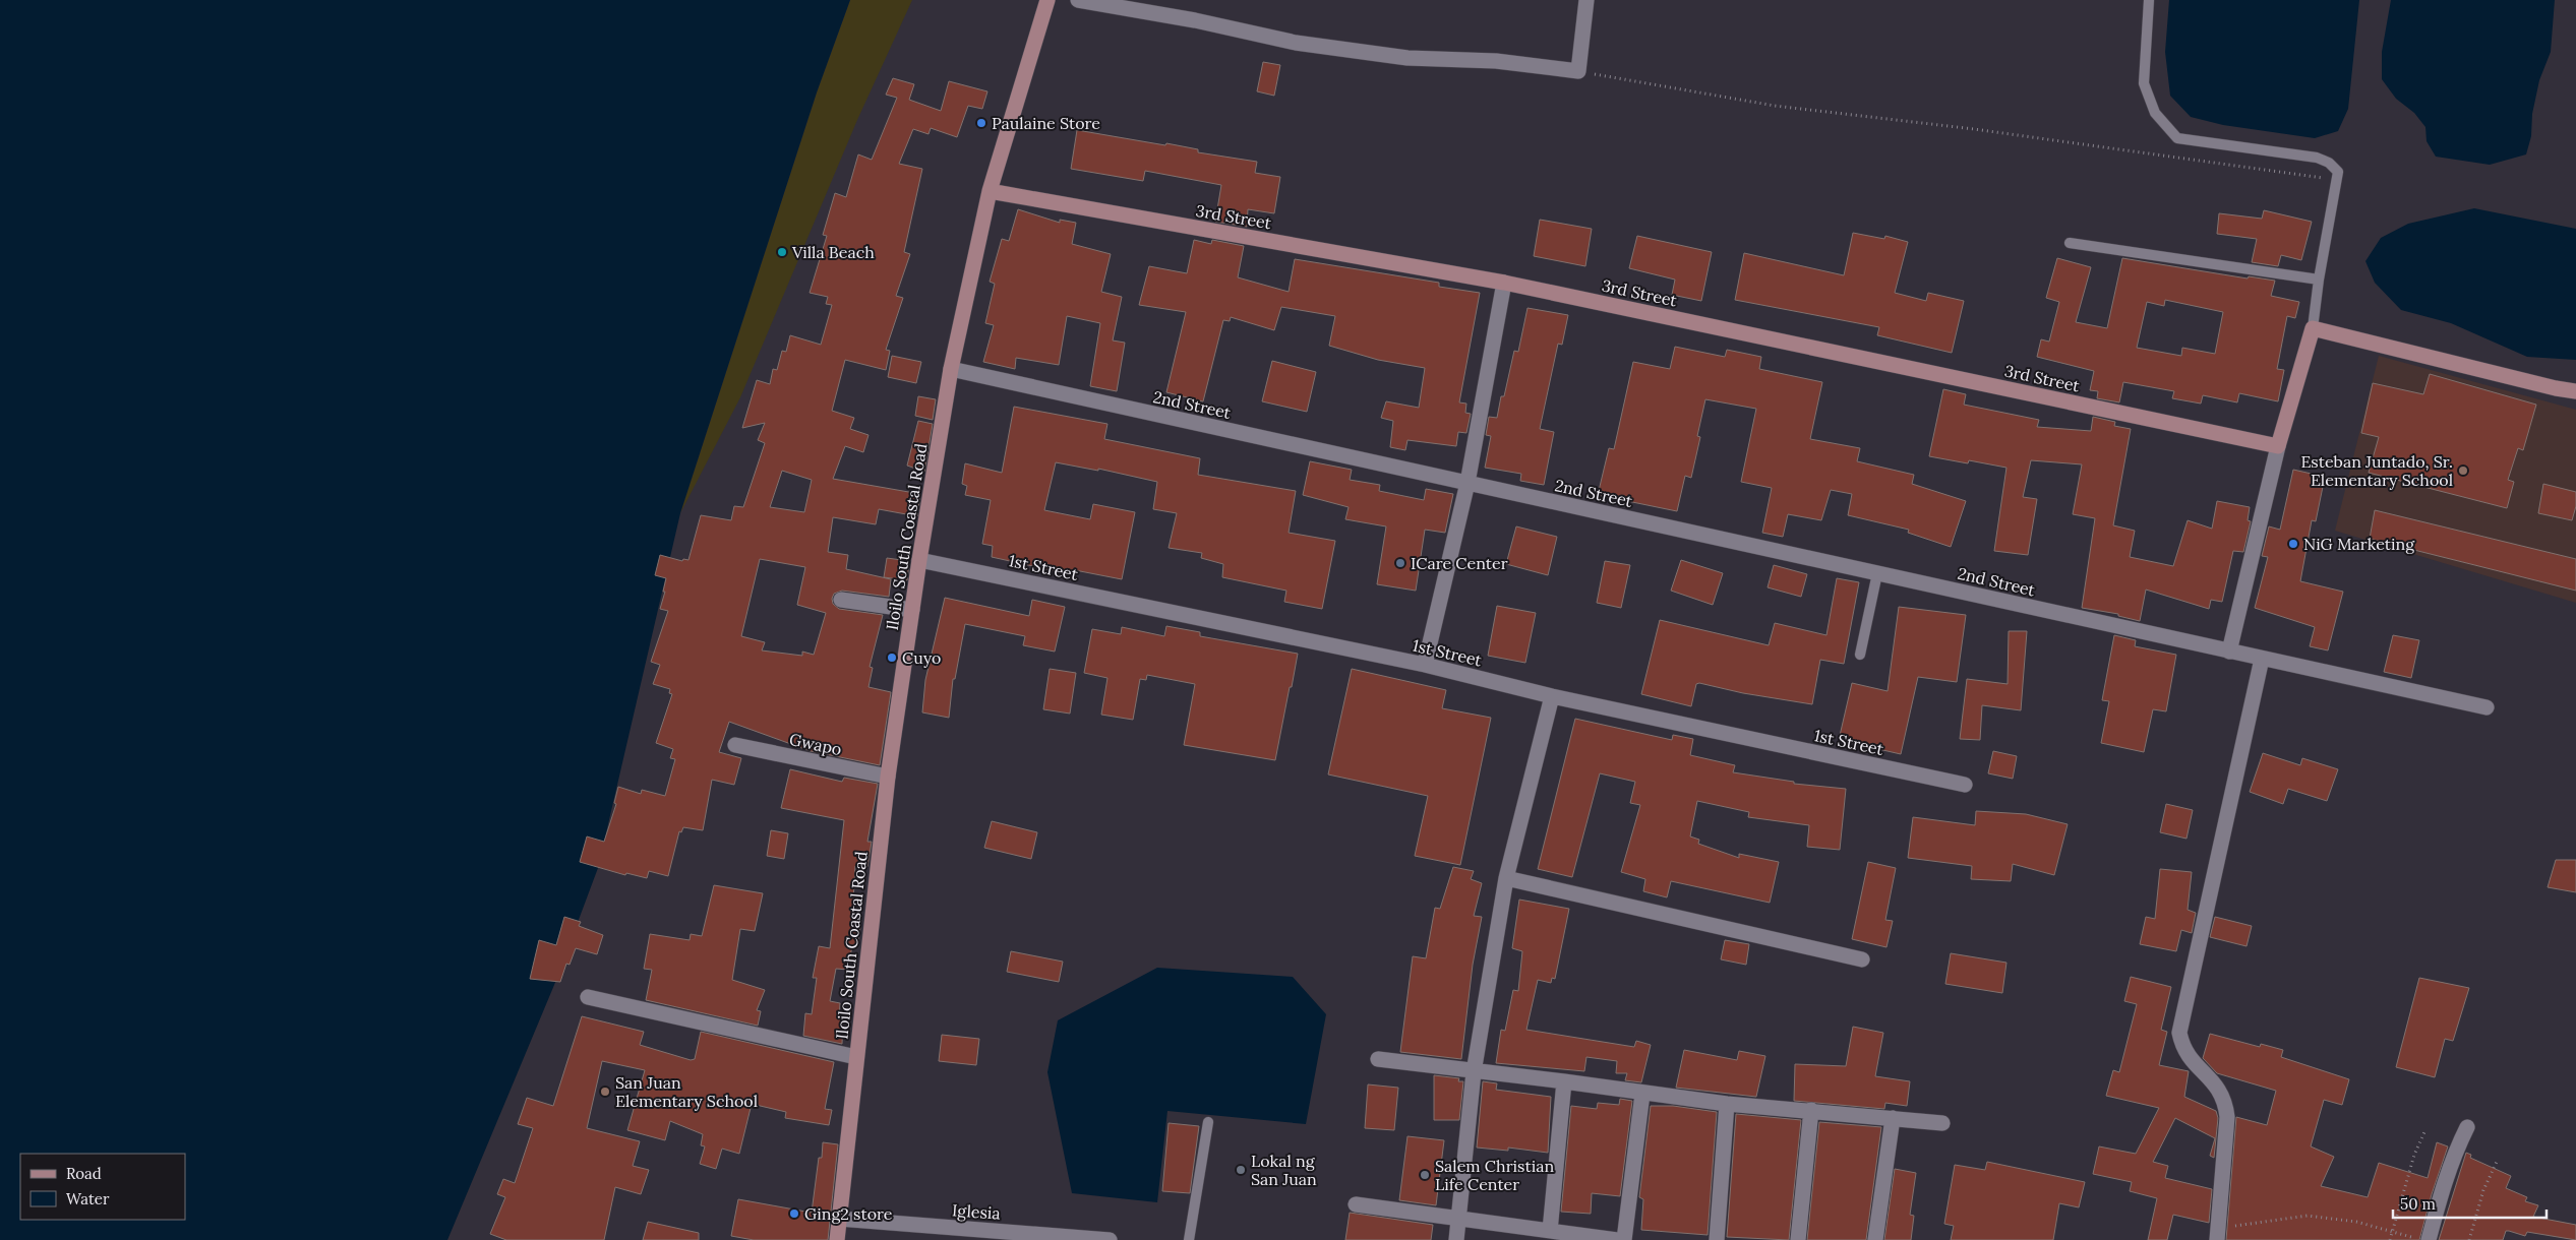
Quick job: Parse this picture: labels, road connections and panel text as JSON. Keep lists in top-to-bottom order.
{
  "streets": {
    "street": [
      "3rd Street",
      "2nd Street",
      "Iloilo South Coastal Road",
      "1st Street",
      "Gwapo",
      "Iglesia"
    ]
  },
  "crossings": [
    ["3rd Street", "Iloilo South Coastal Road"],
    ["2nd Street", "Iloilo South Coastal Road"],
    ["Iloilo South Coastal Road", "1st Street"],
    ["Iloilo South Coastal Road", "Gwapo"],
    ["Iloilo South Coastal Road", "Iglesia"]
  ],
  "places": [
    "Paulaine Store",
    "Villa Beach",
    "Esteban Juntado, Sr. Elementary School",
    "NiG Marketing",
    "ICare Center",
    "Cuyo",
    "San Juan Elementary School",
    "Lokal ng San Juan",
    "Salem Christian Life Center",
    "Ging2 store"
  ],
  "legend": ["Road", "Water"],
  "scale_bar": "50 m"
}
